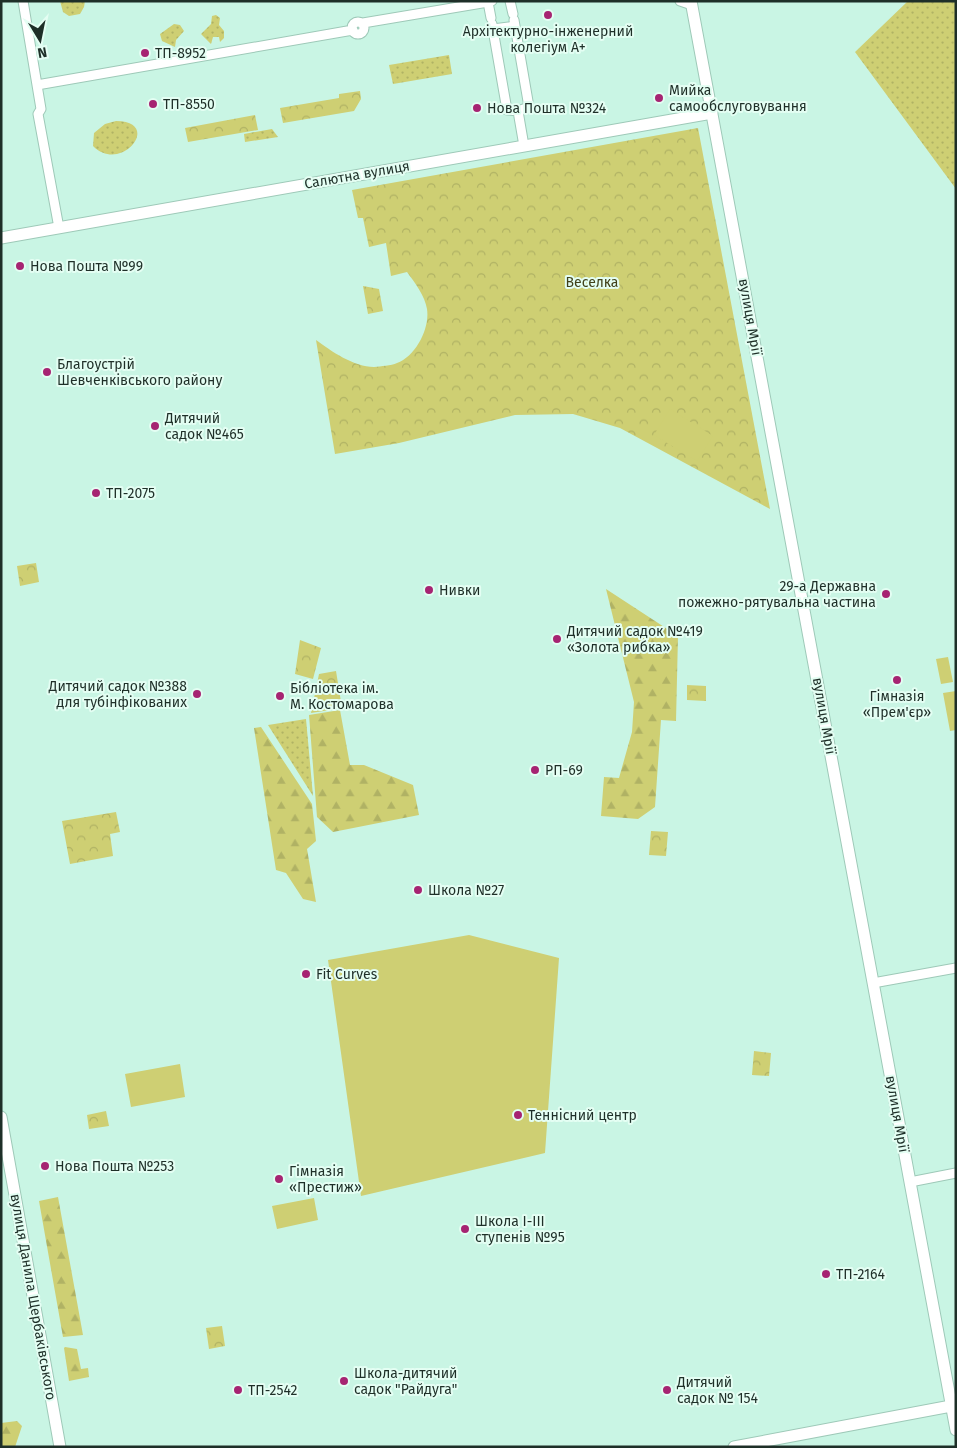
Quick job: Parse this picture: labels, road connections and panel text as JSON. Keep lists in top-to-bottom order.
{
  "streets": {
    "street": ["Салютна вулиця", "вулиця Мрії", "вулиця Данила Щербаківського"]
  },
  "crossings": [
    ["Салютна вулиця", "вулиця Мрії"]
  ],
  "parks": ["Веселка"],
  "places": [
    "Архітектурно-інженерний колегіум А+",
    "ТП-8952",
    "Мийка самообслуговування",
    "ТП-8550",
    "Нова Пошта №324",
    "Нова Пошта №99",
    "Благоустрій Шевченківського району",
    "Дитячий садок №465",
    "ТП-2075",
    "Нивки",
    "29-а Державна пожежно-рятувальна частина",
    "Дитячий садок №419 «Золота рибка»",
    "Гімназія «Прем'єр»",
    "Дитячий садок №388 для тубінфікованих",
    "Бібліотека ім. М. Костомарова",
    "РП-69",
    "Школа №27",
    "Fit Curves",
    "Теннісний центр",
    "Нова Пошта №253",
    "Гімназія «Престиж»",
    "Школа І-ІІІ ступенів №95",
    "ТП-2164",
    "Школа-дитячий садок \"Райдуга\"",
    "ТП-2542",
    "Дитячий садок № 154"
  ],
  "north": "bottom"
}
